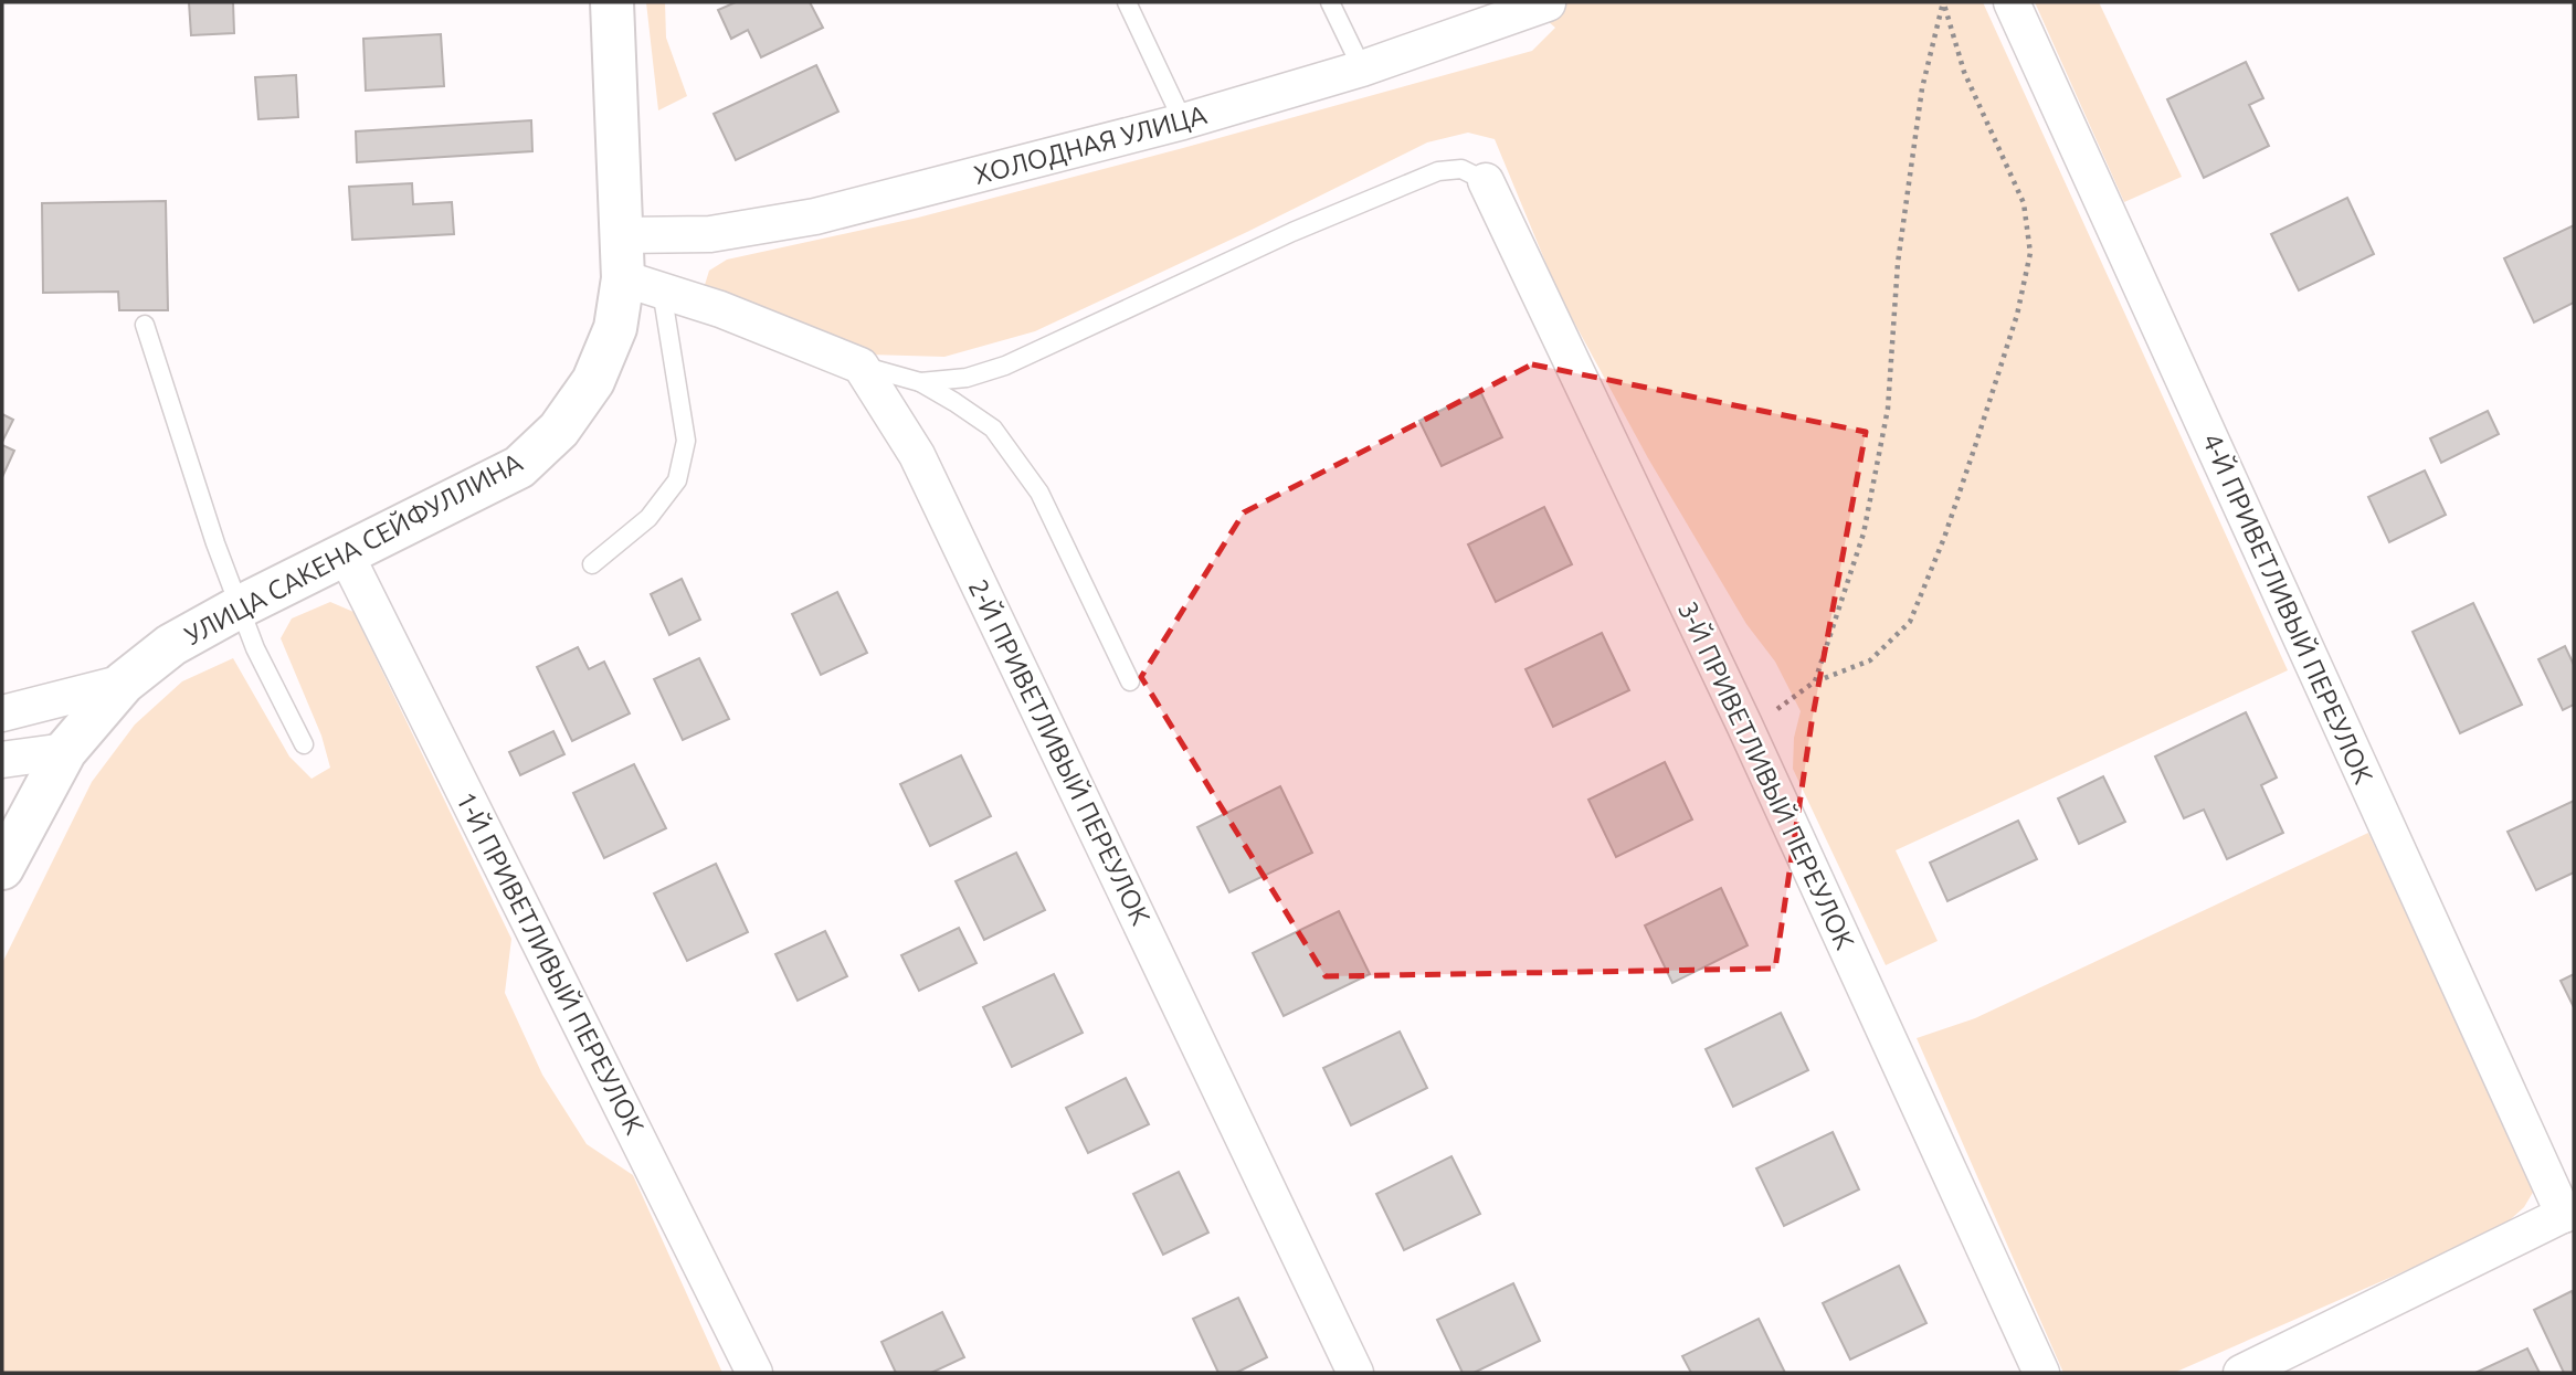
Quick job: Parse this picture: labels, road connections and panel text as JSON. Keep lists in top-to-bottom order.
{
  "streets": {
    "street": [
      "ХОЛОДНАЯ УЛИЦА",
      "УЛИЦА САКЕНА СЕЙФУЛЛИНА",
      "4-Й ПРИВЕТЛИВЫЙ ПЕРЕУЛОК",
      "2-Й ПРИВЕТЛИВЫЙ ПЕРЕУЛОК",
      "3-Й ПРИВЕТЛИВЫЙ ПЕРЕУЛОК",
      "1-Й ПРИВЕТЛИВЫЙ ПЕРЕУЛОК"
    ]
  },
  "crossings": [
    ["ХОЛОДНАЯ УЛИЦА", "УЛИЦА САКЕНА СЕЙФУЛЛИНА"],
    ["УЛИЦА САКЕНА СЕЙФУЛЛИНА", "1-Й ПРИВЕТЛИВЫЙ ПЕРЕУЛОК"]
  ]
}
